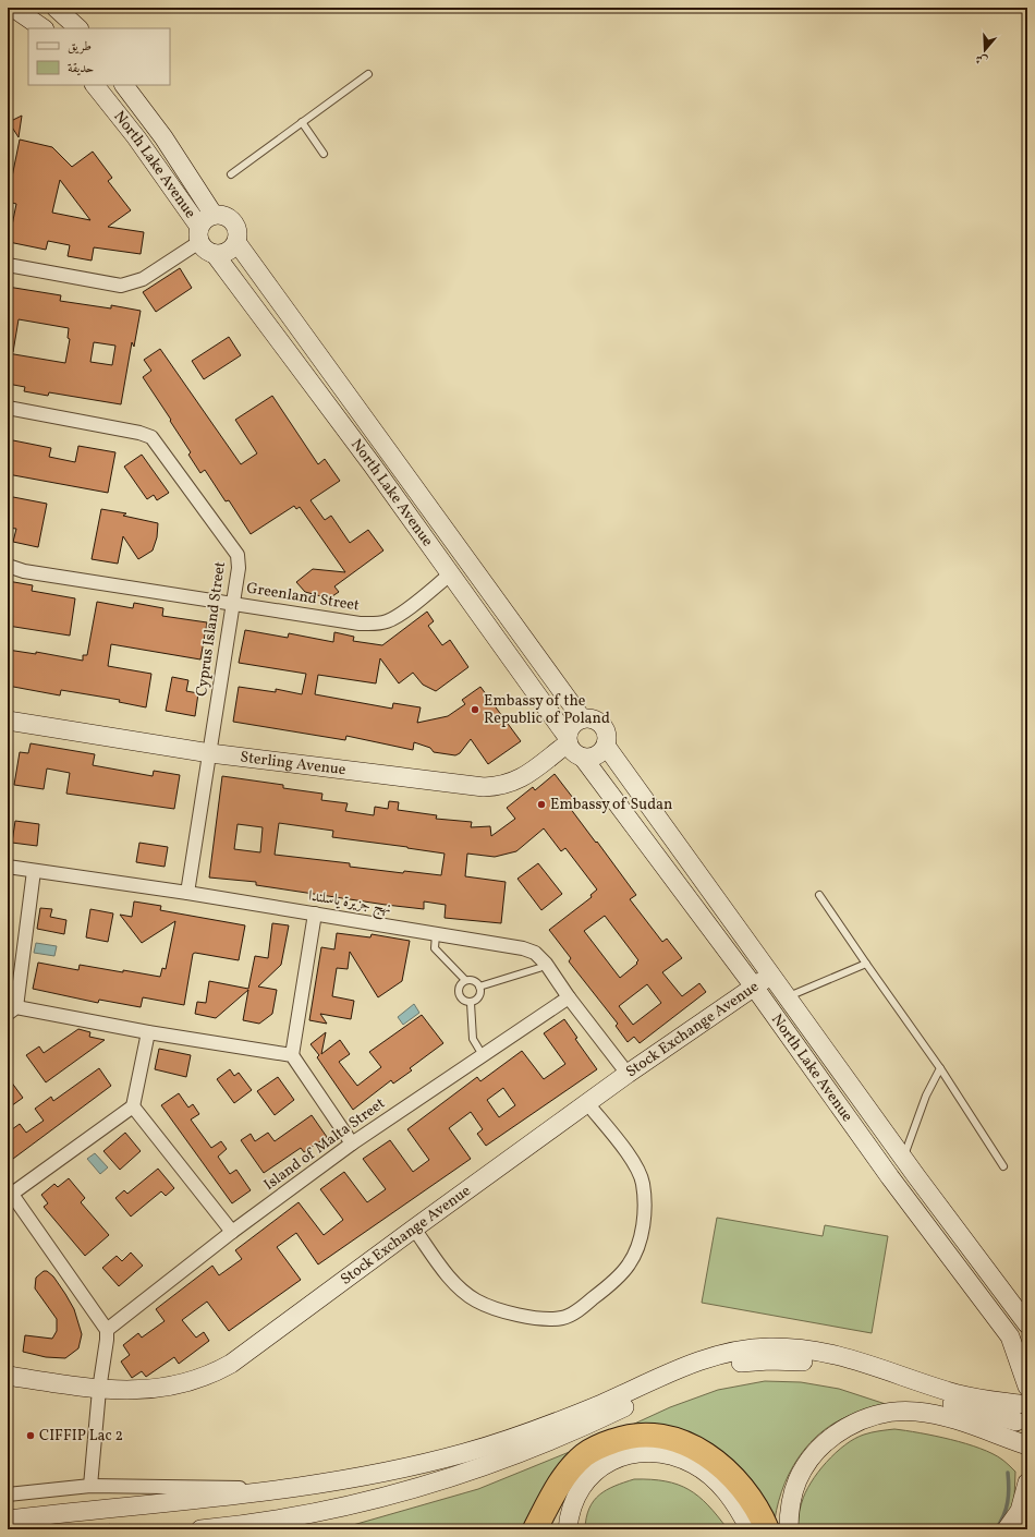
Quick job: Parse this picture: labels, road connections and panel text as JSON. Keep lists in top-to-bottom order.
{
  "streets": {
    "main road": ["North Lake Avenue", "Sterling Avenue", "Stock Exchange Avenue"],
    "street": [
      "Greenland Street",
      "Cyprus Island Street",
      "نهج جزيرة ياسلندا",
      "Island of Malta Street"
    ]
  },
  "crossings": [
    ["North Lake Avenue", "Greenland Street"],
    ["North Lake Avenue", "Sterling Avenue"],
    ["North Lake Avenue", "Stock Exchange Avenue"],
    ["Greenland Street", "Cyprus Island Street"],
    ["Cyprus Island Street", "Sterling Avenue"],
    ["Cyprus Island Street", "نهج جزيرة ياسلندا"],
    ["نهج جزيرة ياسلندا", "Stock Exchange Avenue"],
    ["نهج جزيرة ياسلندا", "Island of Malta Street"]
  ],
  "places": ["Embassy of the Republic of Poland", "Embassy of Sudan", "CIFFIP Lac 2"],
  "legend": ["طريق", "حديقة"],
  "north": "bottom"
}
